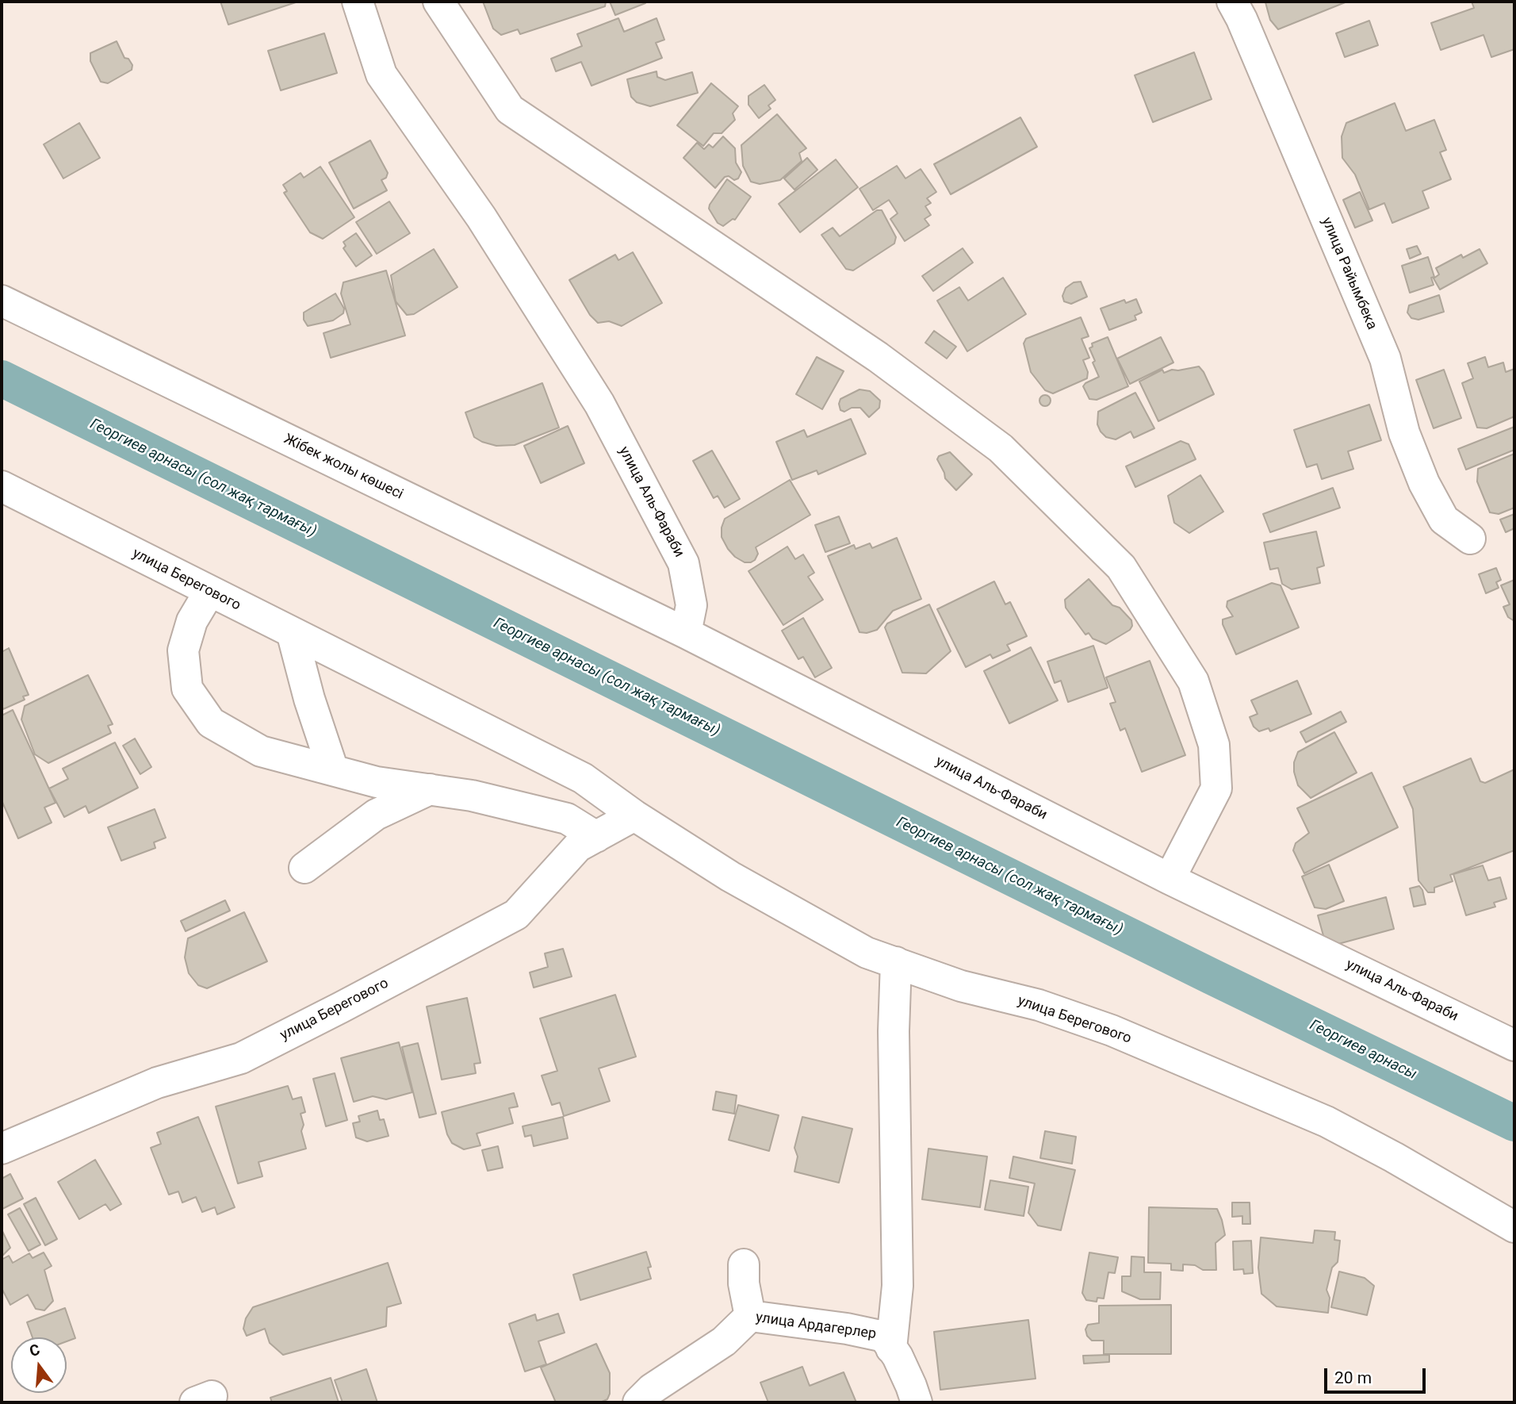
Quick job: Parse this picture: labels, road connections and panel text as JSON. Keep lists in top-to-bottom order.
{
  "streets": {
    "street": [
      "улица Райымбека",
      "Жібек жолы көшесі",
      "улица Аль-Фараби",
      "улица Берегового",
      "улица Ардагерлер"
    ]
  },
  "crossings": [
    ["Жібек жолы көшесі", "улица Аль-Фараби"]
  ],
  "water": ["Георгиев арнасы (сол жақ тармағы)", "Георгиев арнасы"],
  "scale_bar": "20 m",
  "north": "top"
}
